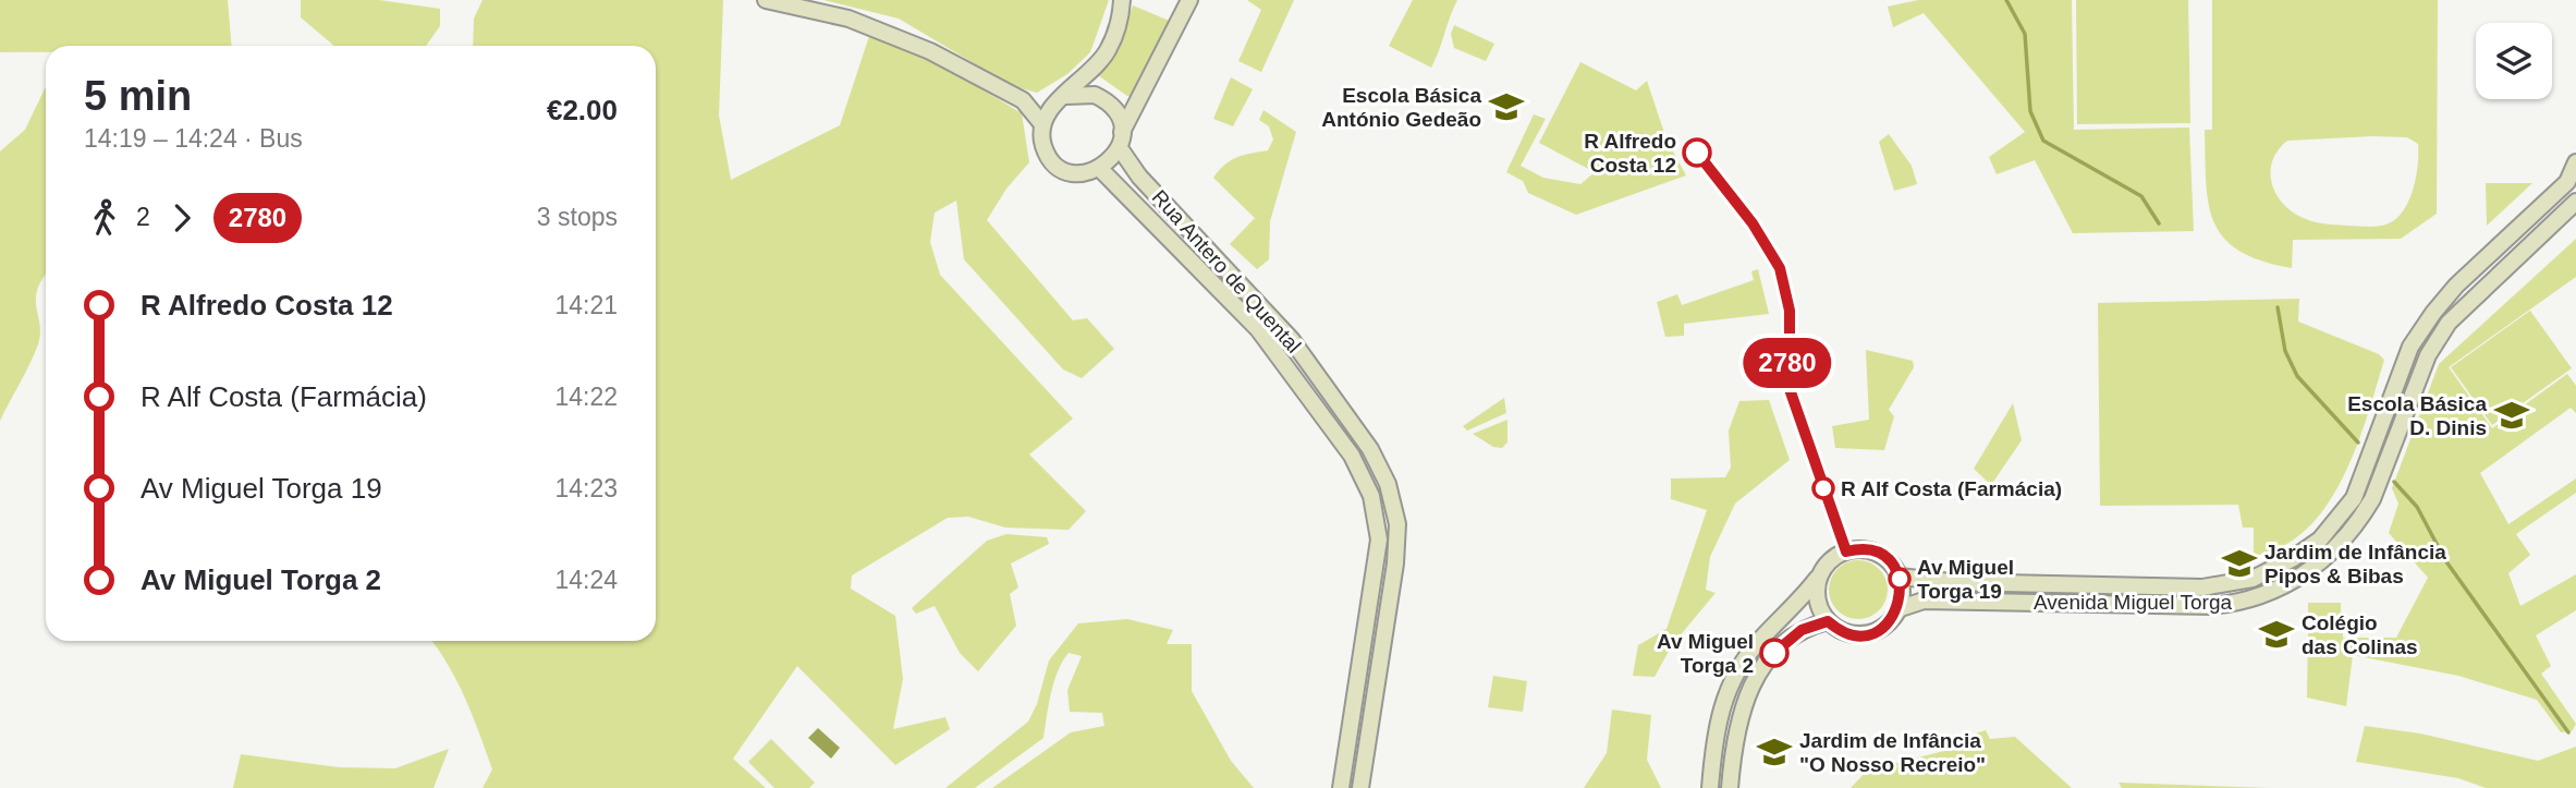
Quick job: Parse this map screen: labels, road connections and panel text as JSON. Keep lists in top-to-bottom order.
{
  "streets": {
    "main road": ["Rua Antero de Quental", "Avenida Miguel Torga"]
  },
  "places": {
    "school or university": [
      "Escola Básica António Gedeão",
      "Escola Básica D. Dinis",
      "Jardim de Infância Pipos & Bibas",
      "Colégio das Colinas",
      "Jardim de Infância \"O Nosso Recreio\""
    ],
    "other": [
      "R Alfredo Costa 12",
      "R Alf Costa (Farmácia)",
      "Av Miguel Torga 19",
      "Av Miguel Torga 2"
    ]
  },
  "lines": ["bus line 2780"],
  "page": {
    "on_map": "2780",
    "heading": ["5 min", "14:19 – 14:24 · Bus", "€2.00"],
    "legs": ["2", "2780", "3 stops"],
    "list": [
      {
        "name": "R Alfredo Costa 12",
        "value": "14:21"
      },
      {
        "name": "R Alf Costa (Farmácia)",
        "value": "14:22"
      },
      {
        "name": "Av Miguel Torga 19",
        "value": "14:23"
      },
      {
        "name": "Av Miguel Torga 2",
        "value": "14:24"
      }
    ]
  }
}
